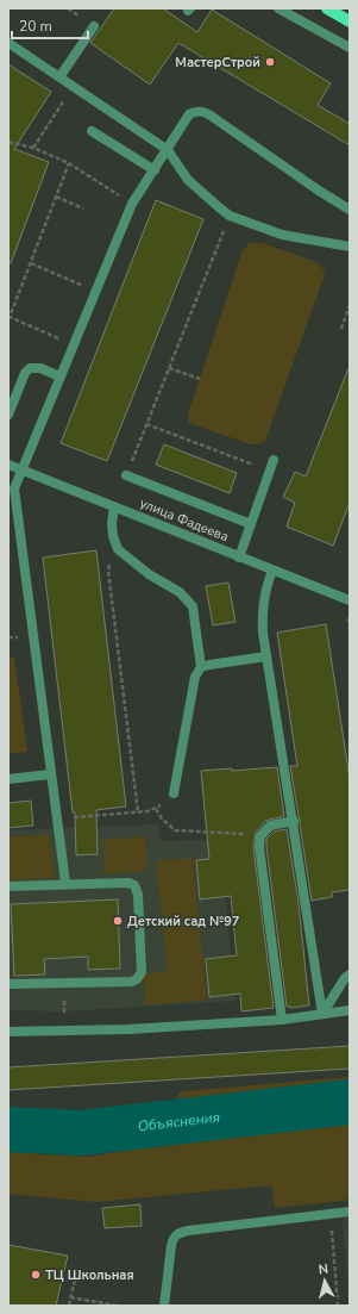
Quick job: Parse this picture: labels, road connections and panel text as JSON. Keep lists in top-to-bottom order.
{
  "streets": {
    "street": ["улица Фадеева"]
  },
  "water": ["Объяснения"],
  "places": ["МастерСтрой", "Детский сад №97", "ТЦ Школьная"],
  "scale_bar": "20 m",
  "north": "top"
}
